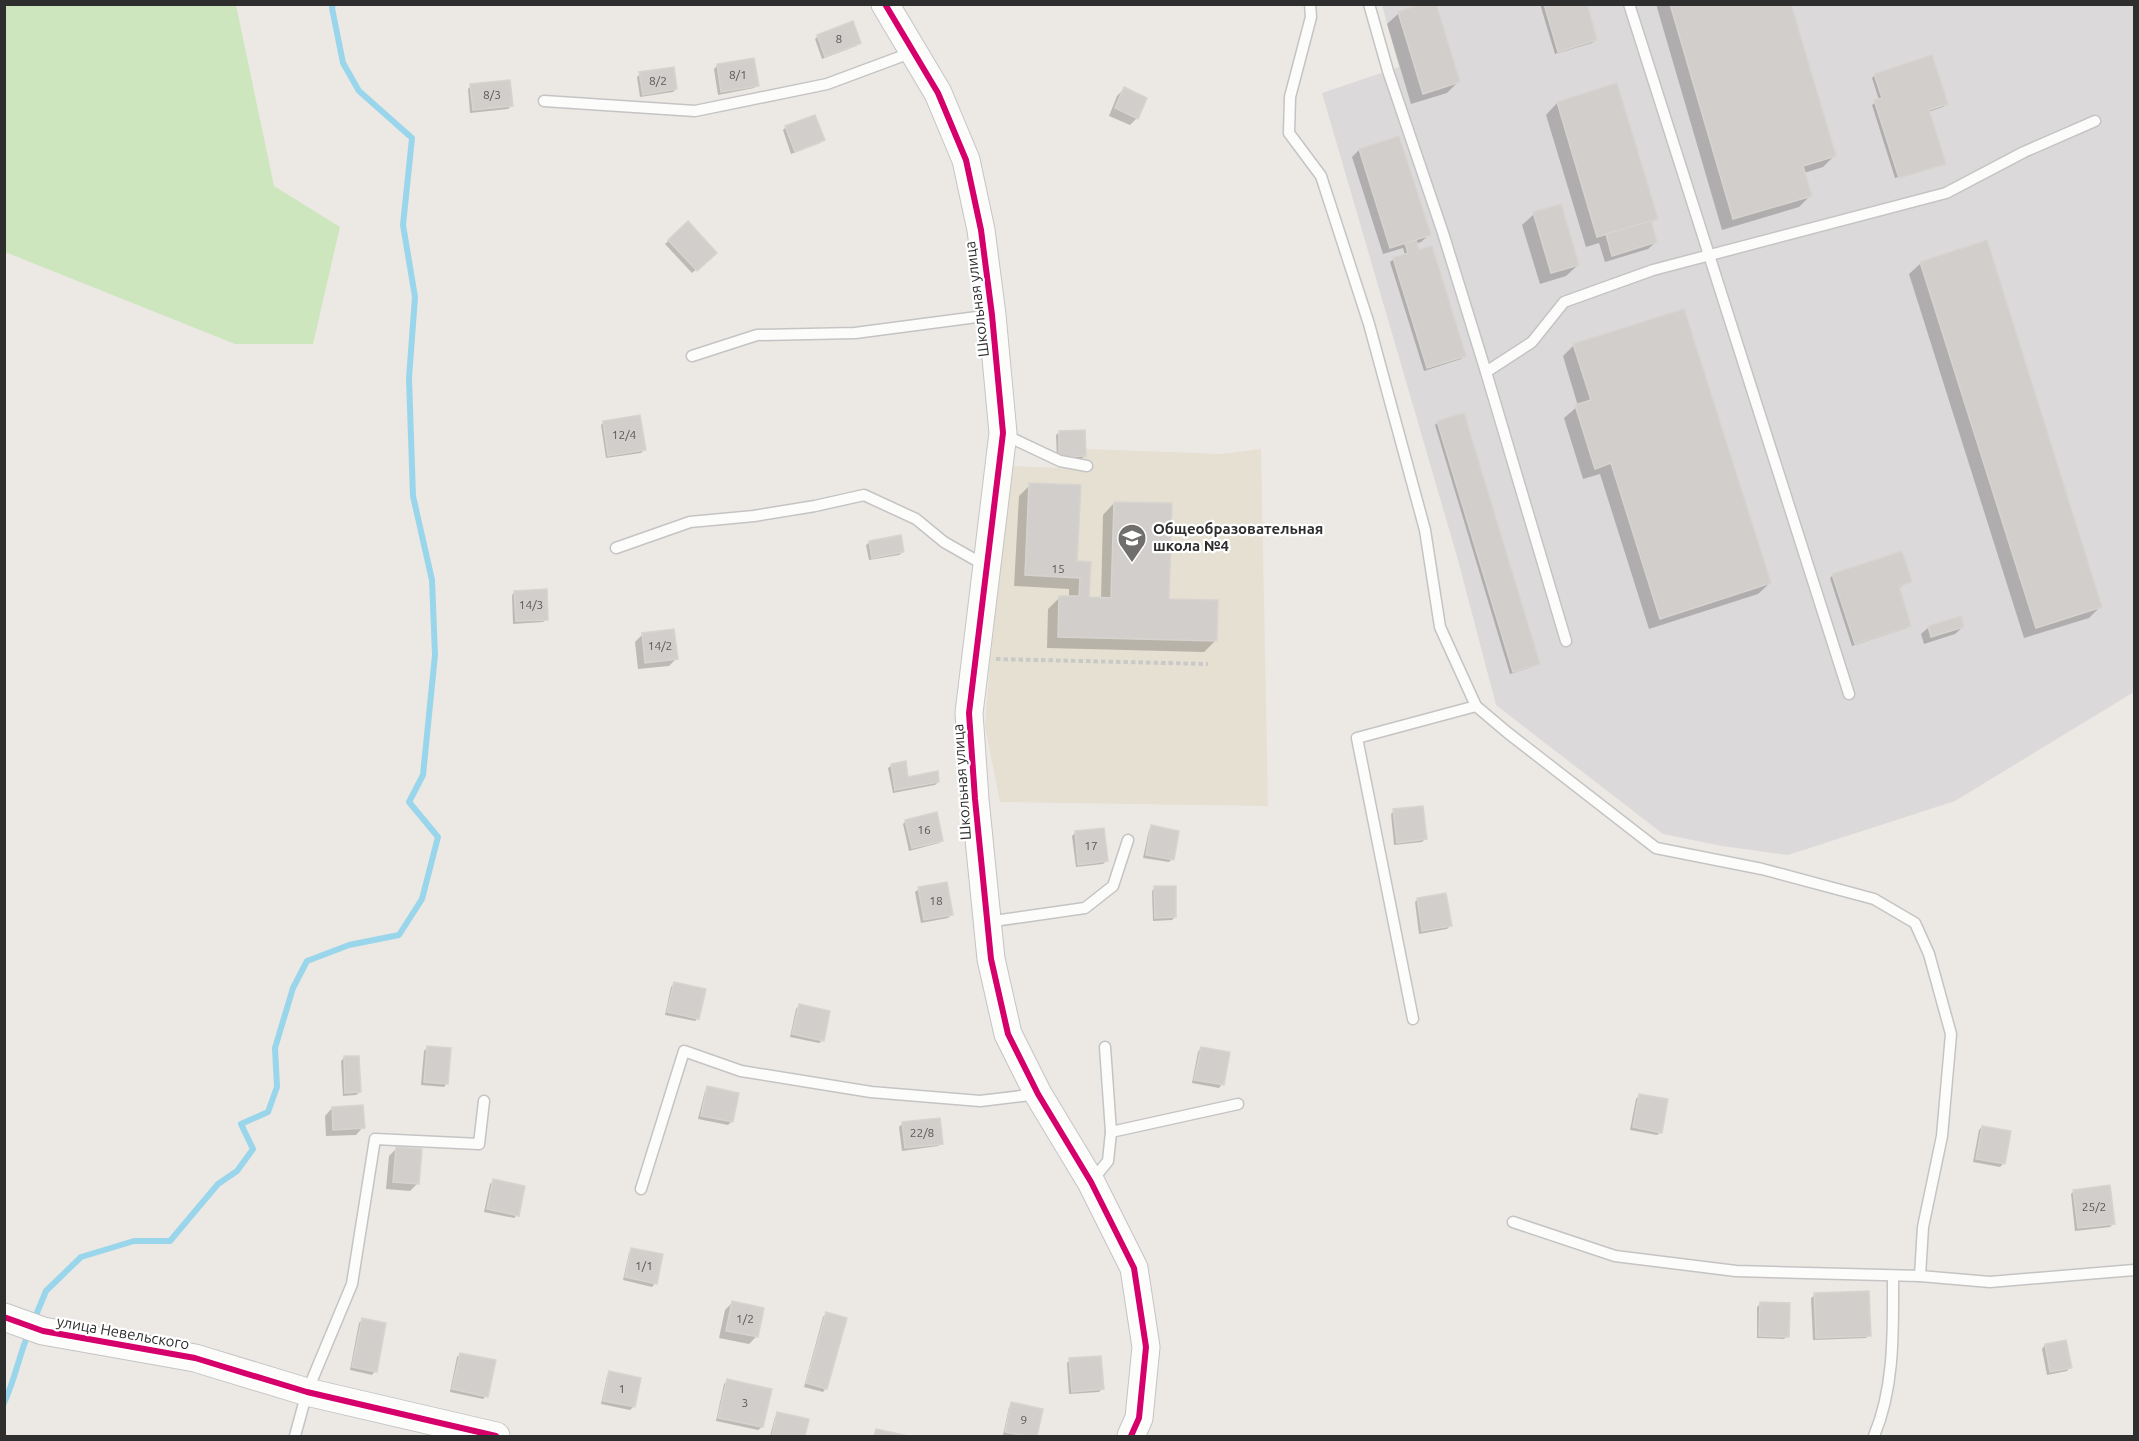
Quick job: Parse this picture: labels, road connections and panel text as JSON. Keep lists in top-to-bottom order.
{
  "streets": {
    "street": ["Школьная улица", "улица Невельского"]
  },
  "places": {
    "school or university": ["Общеобразовательная школа №4"]
  },
  "house_numbers": [
    "8",
    "8/1",
    "8/2",
    "8/3",
    "12/4",
    "15",
    "14/3",
    "14/2",
    "16",
    "17",
    "18",
    "22/8",
    "25/2",
    "1/1",
    "1/2",
    "1",
    "3",
    "9"
  ]
}
